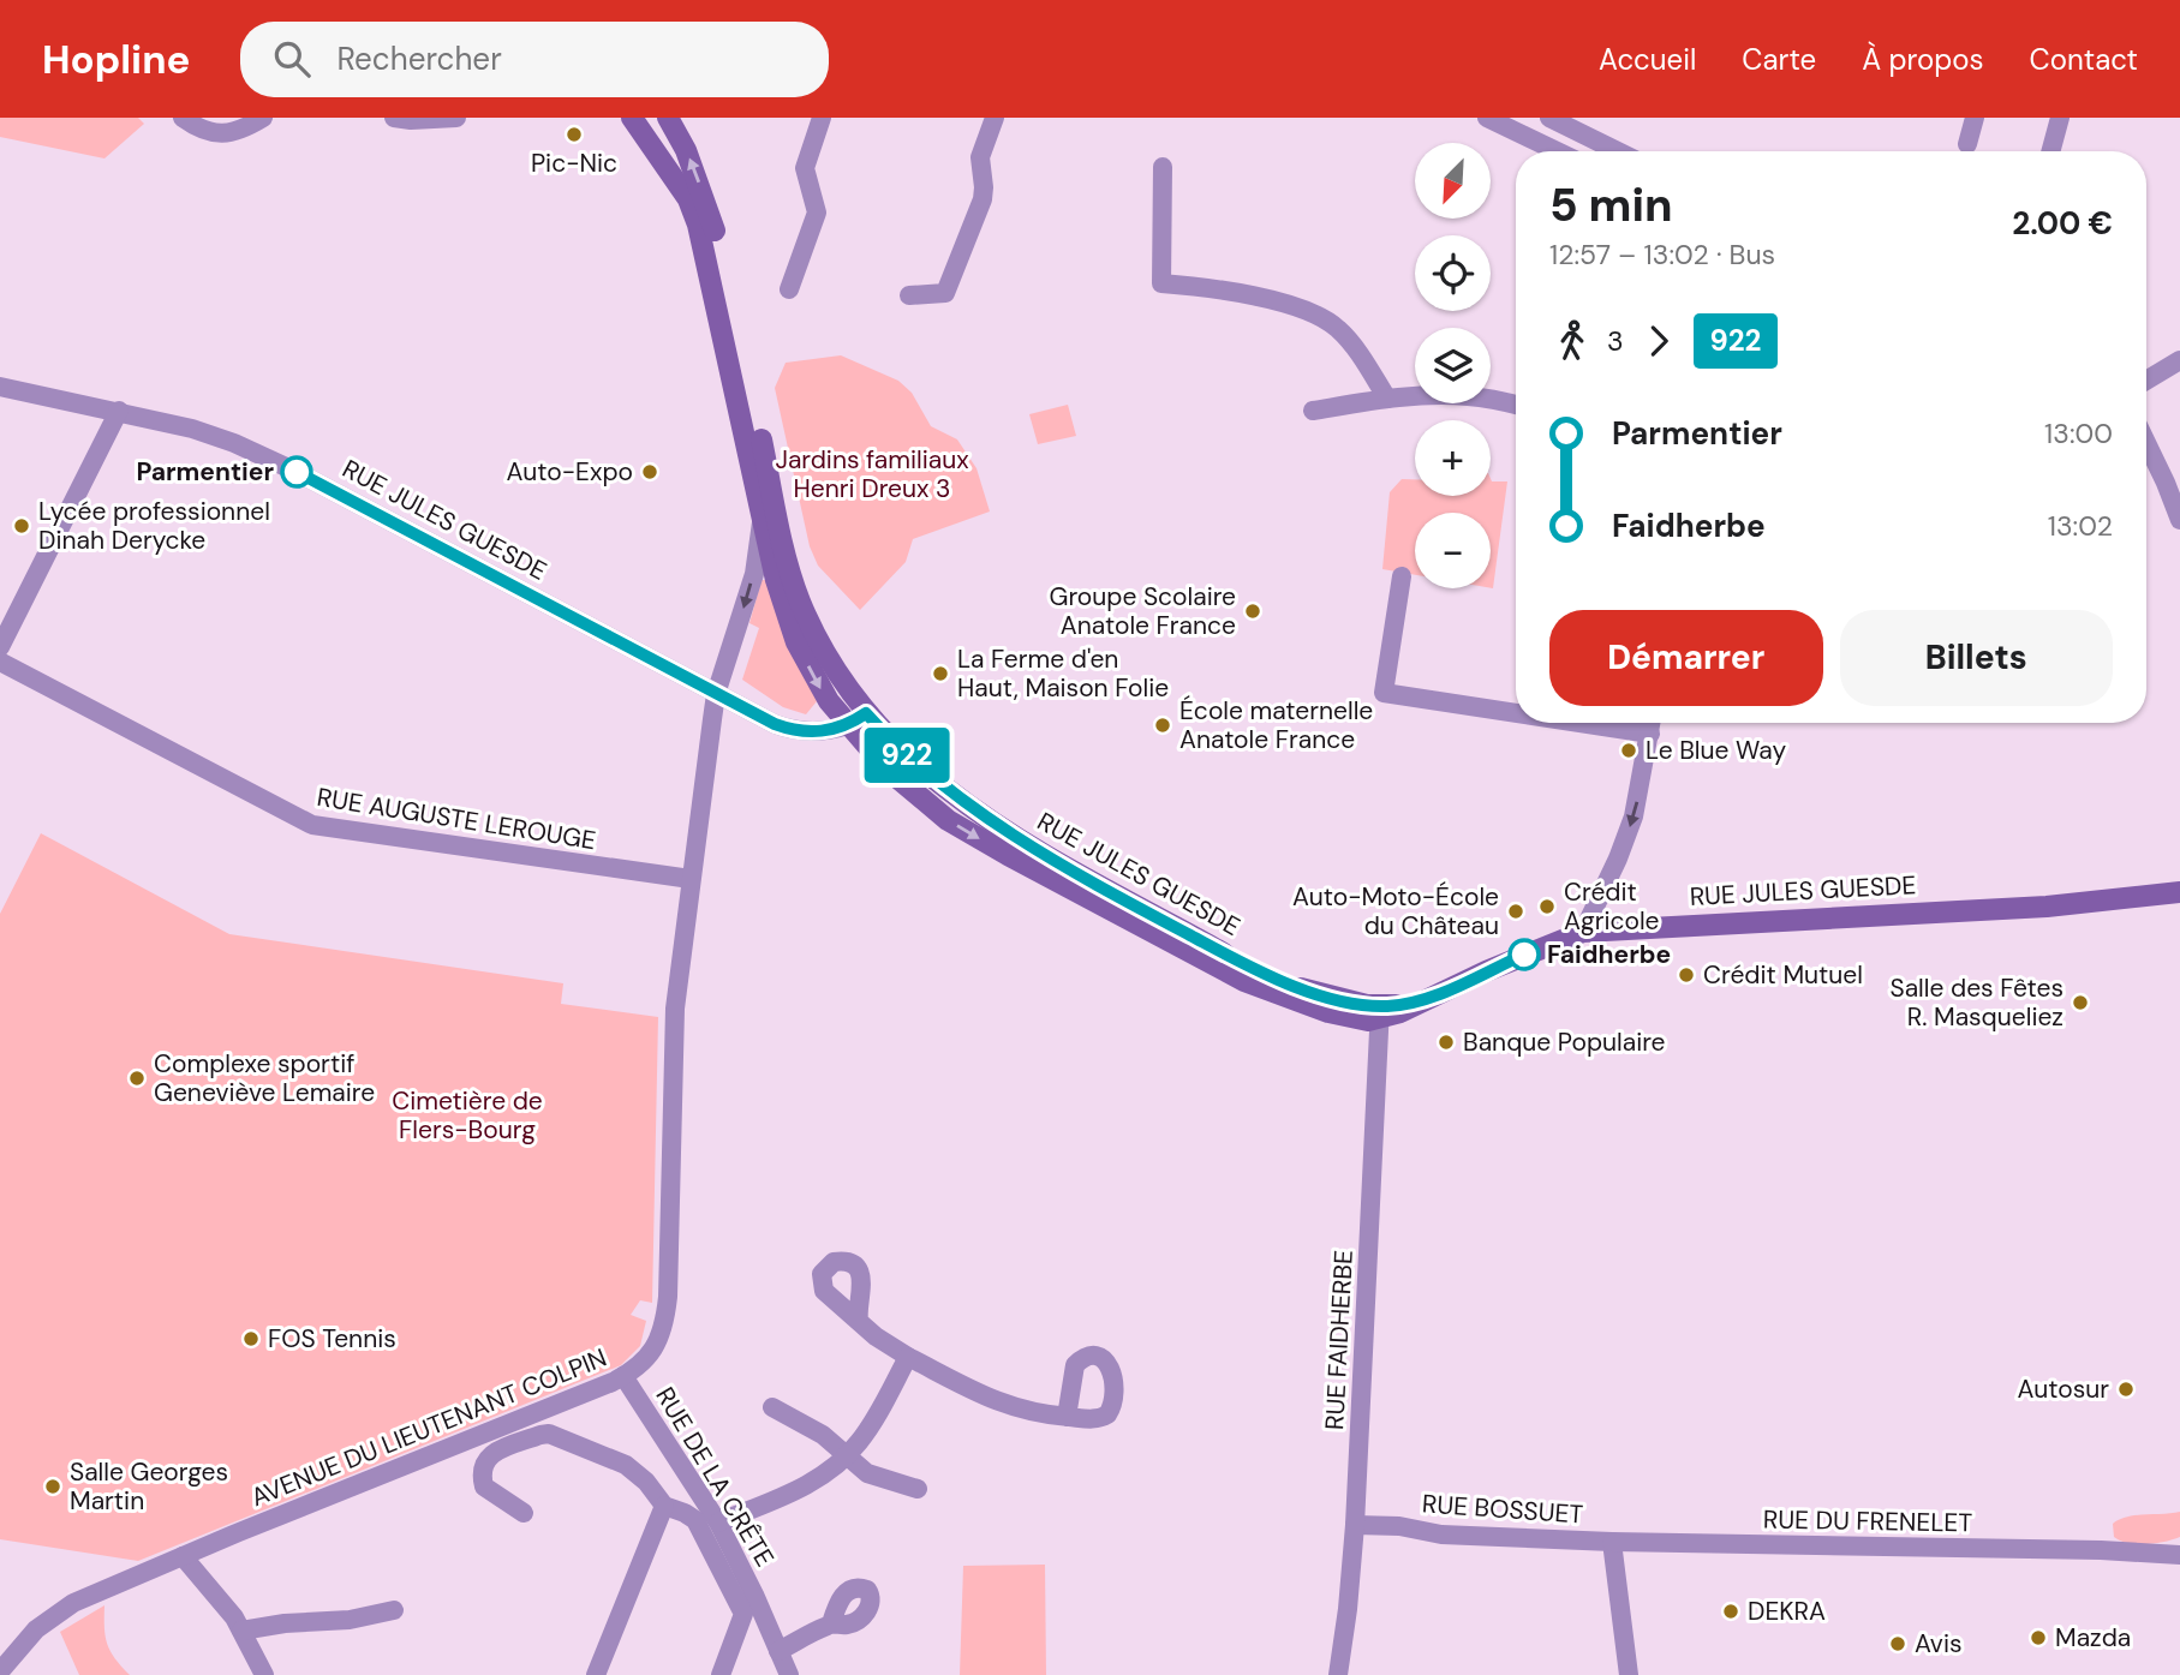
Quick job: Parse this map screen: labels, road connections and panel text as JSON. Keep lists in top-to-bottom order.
{
  "streets": {
    "street": [
      "RUE JULES GUESDE",
      "RUE AUGUSTE LEROUGE",
      "RUE FAIDHERBE",
      "AVENUE DU LIEUTENANT COLPIN",
      "RUE DE LA CRÊTE",
      "RUE BOSSUET",
      "RUE DU FRENELET"
    ]
  },
  "crossings": [
    ["RUE JULES GUESDE", "RUE FAIDHERBE"],
    ["RUE JULES GUESDE", "AVENUE DU LIEUTENANT COLPIN"],
    ["RUE AUGUSTE LEROUGE", "AVENUE DU LIEUTENANT COLPIN"],
    ["RUE FAIDHERBE", "RUE BOSSUET"],
    ["AVENUE DU LIEUTENANT COLPIN", "RUE DE LA CRÊTE"],
    ["RUE BOSSUET", "RUE DU FRENELET"]
  ],
  "parks": ["Jardins familiaux Henri Dreux 3", "Cimetière de Flers-Bourg"],
  "places": [
    "Pic-Nic",
    "Parmentier",
    "Auto-Expo",
    "Lycée professionnel Dinah Derycke",
    "Groupe Scolaire Anatole France",
    "La Ferme d'en Haut, Maison Folie",
    "École maternelle Anatole France",
    "Le Blue Way",
    "Crédit Agricole",
    "Auto-Moto-École du Château",
    "Faidherbe",
    "Crédit Mutuel",
    "Salle des Fêtes R. Masqueliez",
    "Banque Populaire",
    "Complexe sportif Geneviève Lemaire",
    "FOS Tennis",
    "Autosur",
    "Salle Georges Martin",
    "DEKRA",
    "Mazda",
    "Avis"
  ],
  "lines": ["bus line 922"],
  "north": "bottom left",
  "page": {
    "header": "Hopline",
    "search": "Rechercher",
    "nav": [
      "Accueil",
      "Carte",
      "À propos",
      "Contact"
    ],
    "on_map": "922",
    "map_buttons": ["+", "−"],
    "heading": ["5 min", "12:57 – 13:02 · Bus", "2.00 €"],
    "legs": ["3", "922"],
    "list": [
      {
        "name": "Parmentier",
        "value": "13:00"
      },
      {
        "name": "Faidherbe",
        "value": "13:02"
      }
    ],
    "buttons": ["Démarrer", "Billets"]
  }
}
